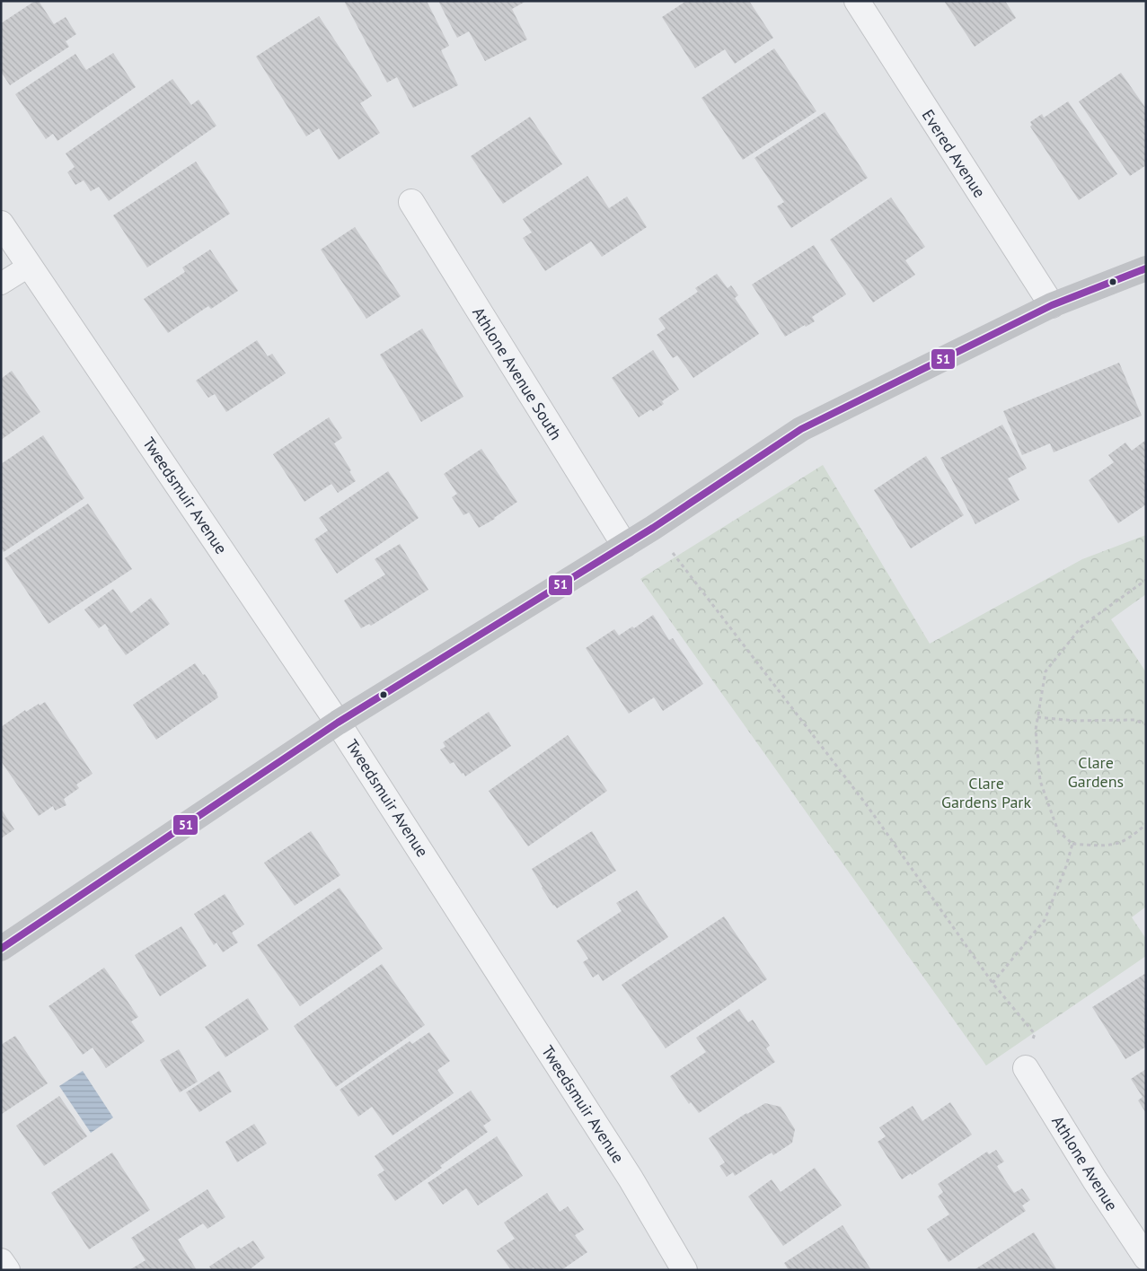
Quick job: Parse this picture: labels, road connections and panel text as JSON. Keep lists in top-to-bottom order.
{
  "streets": {
    "street": [
      "Evered Avenue",
      "Athlone Avenue South",
      "Tweedsmuir Avenue",
      "Athlone Avenue"
    ]
  },
  "parks": ["Clare Gardens", "Clare Gardens Park"],
  "lines": ["transit line 51"]
}
